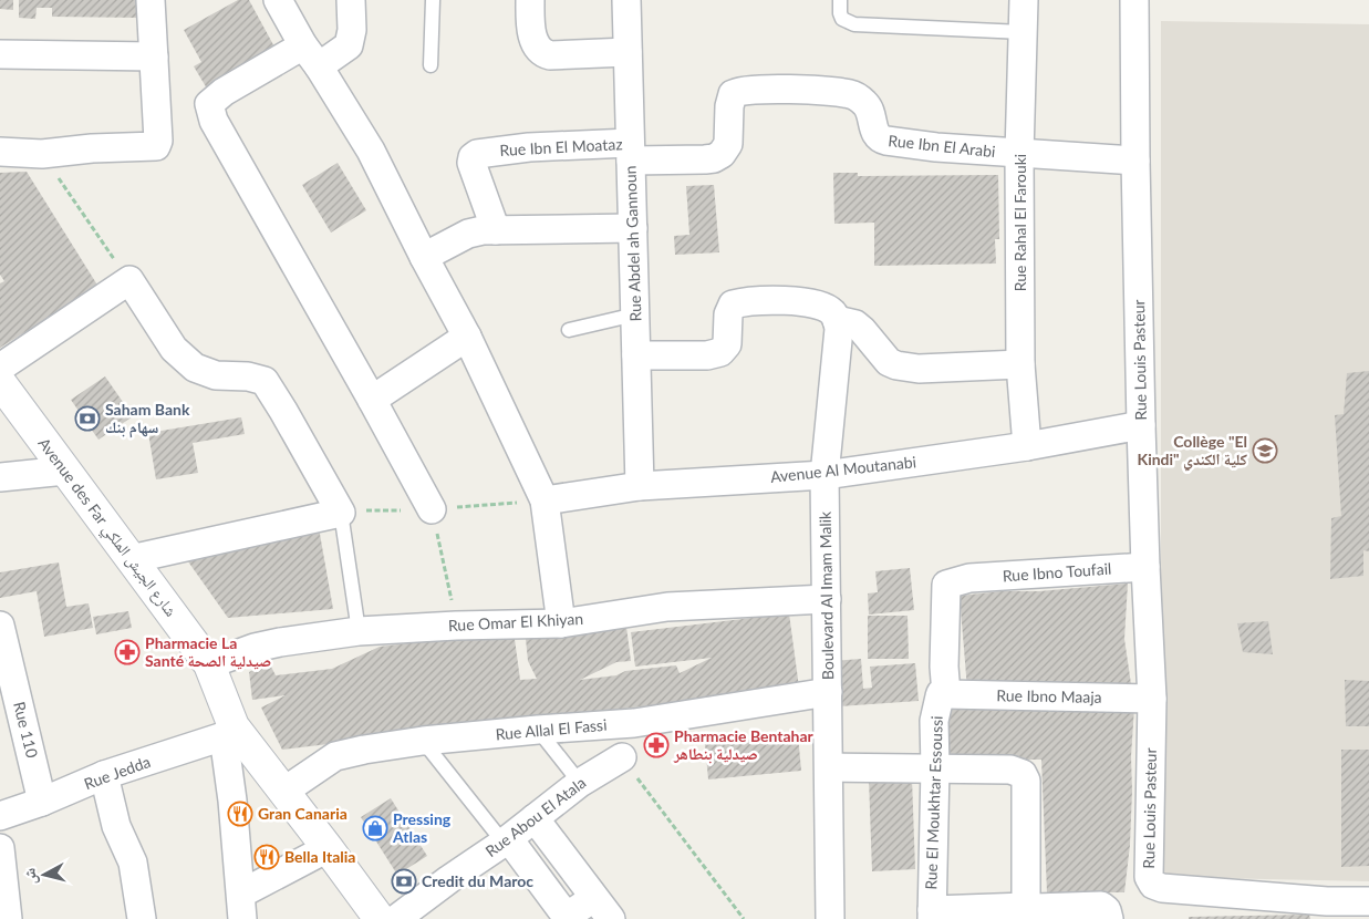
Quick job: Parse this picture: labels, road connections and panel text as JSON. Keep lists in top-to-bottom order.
{
  "streets": {
    "main road": ["Avenue des Far شارع الجيش الملكي"],
    "street": [
      "Rue Ibn El Arabi",
      "Rue Ibn El Moataz",
      "Rue Rahal El Farouki",
      "Rue Abdel ah Gannoun",
      "Rue Louis Pasteur",
      "Avenue Al Moutanabi",
      "Rue Ibno Toufail",
      "Boulevard Al Imam Malik",
      "Rue Omar El Khiyan",
      "Rue Ibno Maaja",
      "Rue 110",
      "Rue Allal El Fassi",
      "Rue Jedda",
      "Rue El Moukhtar Essoussi",
      "Rue Abou El Atala"
    ]
  },
  "crossings": [
    ["Rue Ibn El Arabi", "Rue Ibn El Moataz"],
    ["Rue Ibn El Arabi", "Rue Rahal El Farouki"],
    ["Rue Ibn El Arabi", "Rue Abdel ah Gannoun"],
    ["Rue Ibn El Arabi", "Rue Louis Pasteur"],
    ["Rue Ibn El Moataz", "Rue Abdel ah Gannoun"],
    ["Rue Rahal El Farouki", "Avenue Al Moutanabi"],
    ["Rue Abdel ah Gannoun", "Avenue Al Moutanabi"],
    ["Rue Louis Pasteur", "Avenue Al Moutanabi"],
    ["Rue Louis Pasteur", "Rue Ibno Toufail"],
    ["Rue Louis Pasteur", "Rue Ibno Maaja"],
    ["Avenue Al Moutanabi", "Boulevard Al Imam Malik"],
    ["Avenue des Far شارع الجيش الملكي", "Rue Omar El Khiyan"],
    ["Avenue des Far شارع الجيش الملكي", "Rue Allal El Fassi"],
    ["Avenue des Far شارع الجيش الملكي", "Rue Jedda"],
    ["Rue Ibno Toufail", "Rue El Moukhtar Essoussi"],
    ["Boulevard Al Imam Malik", "Rue Omar El Khiyan"],
    ["Boulevard Al Imam Malik", "Rue Allal El Fassi"],
    ["Rue Ibno Maaja", "Rue El Moukhtar Essoussi"],
    ["Rue 110", "Rue Jedda"]
  ],
  "places": {
    "bank": ["Saham Bank سهام بنك", "Credit du Maroc"],
    "school or university": ["Collège \"El Kindi\" كلية الكندي"],
    "pharmacy": ["Pharmacie La Santé صيدلية الصحة", "Pharmacie Bentahar صيدلية بنطاهر"],
    "restaurant": ["Gran Canaria", "Bella Italia"],
    "shop": ["Pressing Atlas"]
  },
  "north": "left"
}
